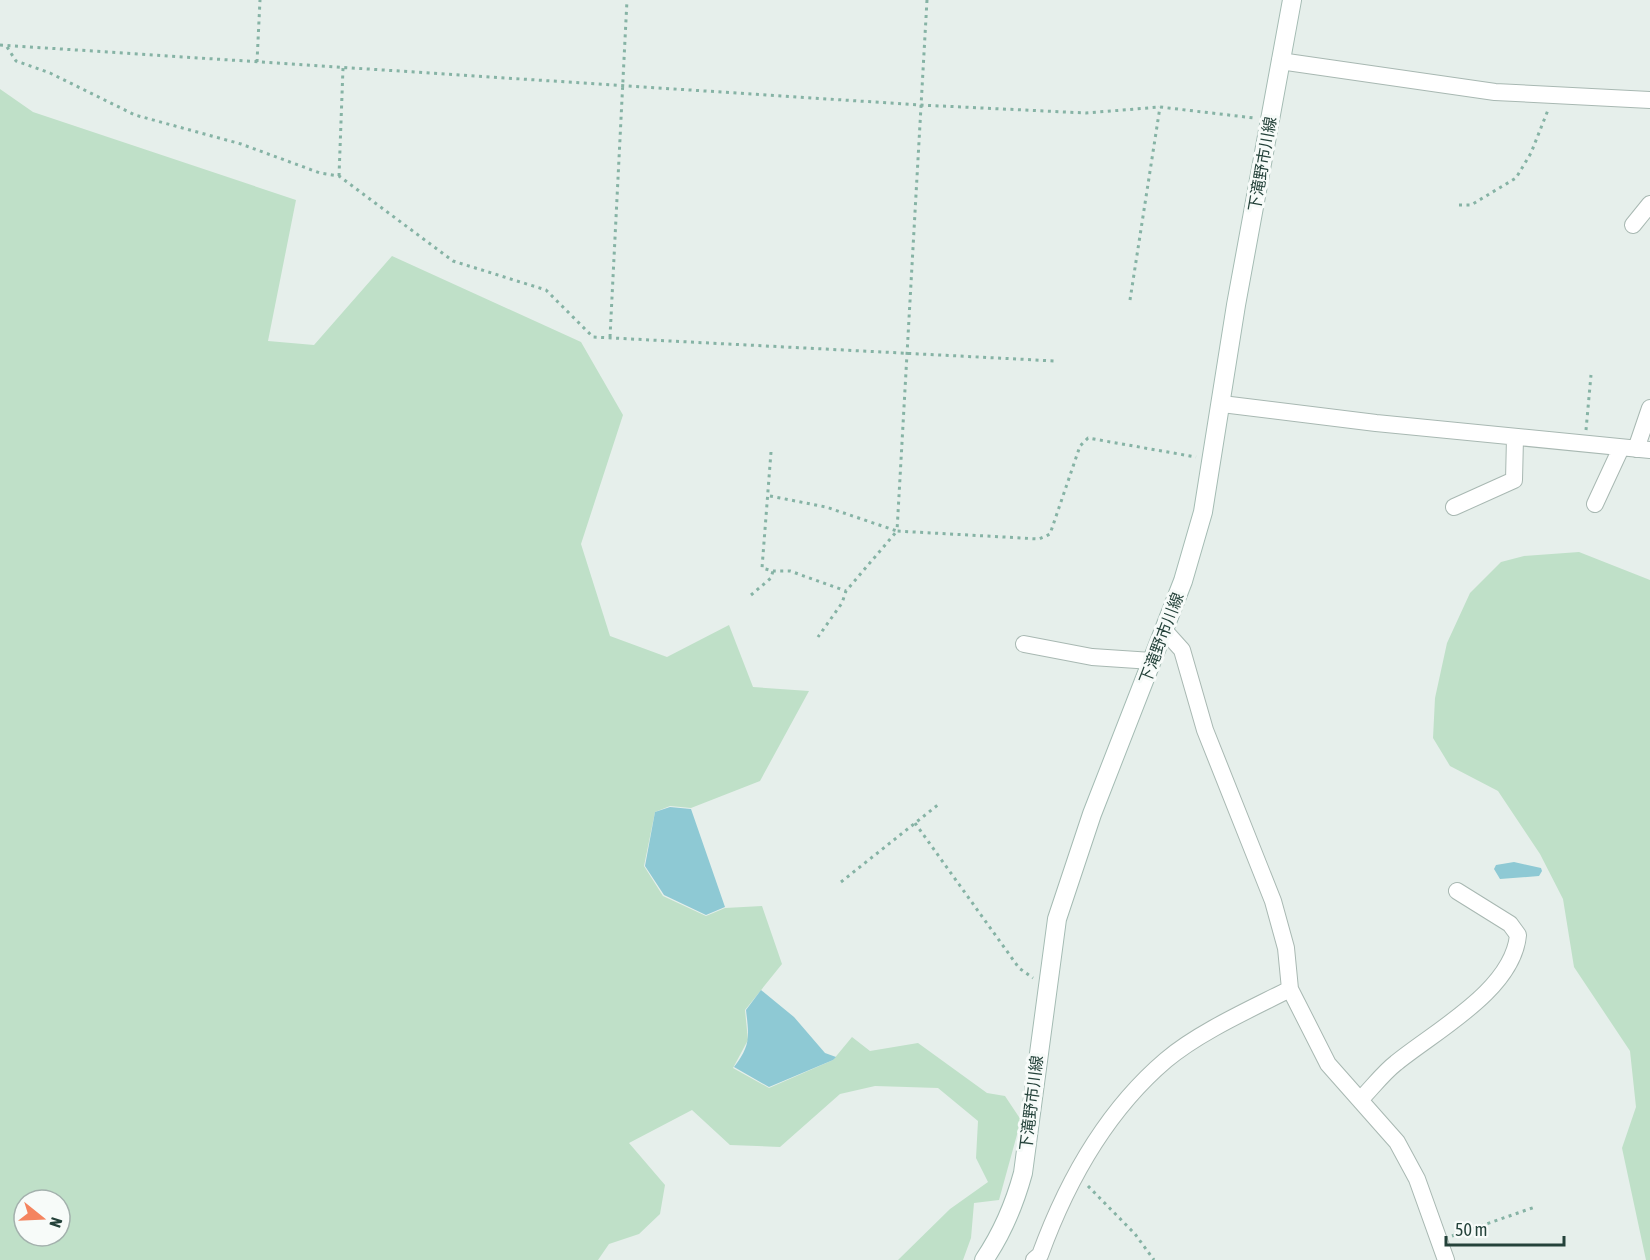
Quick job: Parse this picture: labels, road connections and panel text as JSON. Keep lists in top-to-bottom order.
{
  "streets": {
    "main road": ["下滝野市川線"]
  },
  "scale_bar": "50 m",
  "north": "right"
}
